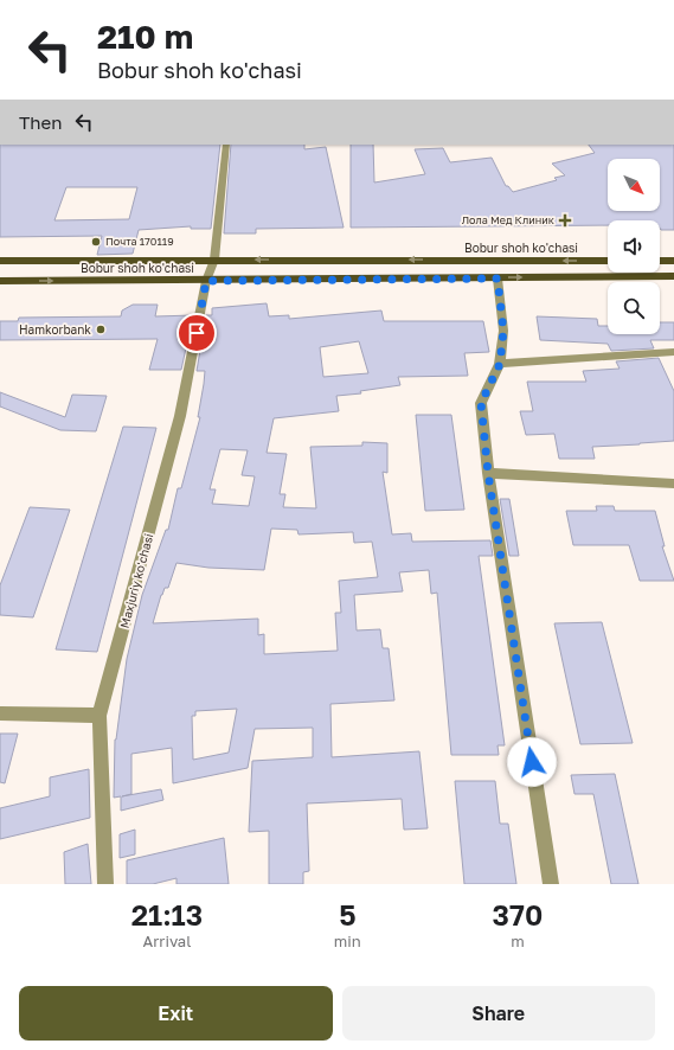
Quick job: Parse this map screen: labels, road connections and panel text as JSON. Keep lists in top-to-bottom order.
{
  "streets": {
    "main road": ["Bobur shoh ko'chasi"],
    "street": ["Maxjuriy koʻchasi"]
  },
  "crossings": [
    ["Bobur shoh ko'chasi", "Maxjuriy koʻchasi"]
  ],
  "places": {
    "health": ["Лола Мед Клиник"],
    "other": ["Почта 170119", "Hamkorbank"]
  },
  "north": "bottom right",
  "page": {
    "turn": ["210 m", "Bobur shoh ko'chasi"],
    "then": "Then",
    "eta": [
      "21:13",
      "Arrival",
      "5",
      "min",
      "370",
      "m"
    ],
    "buttons": ["Exit", "Share"]
  }
}
